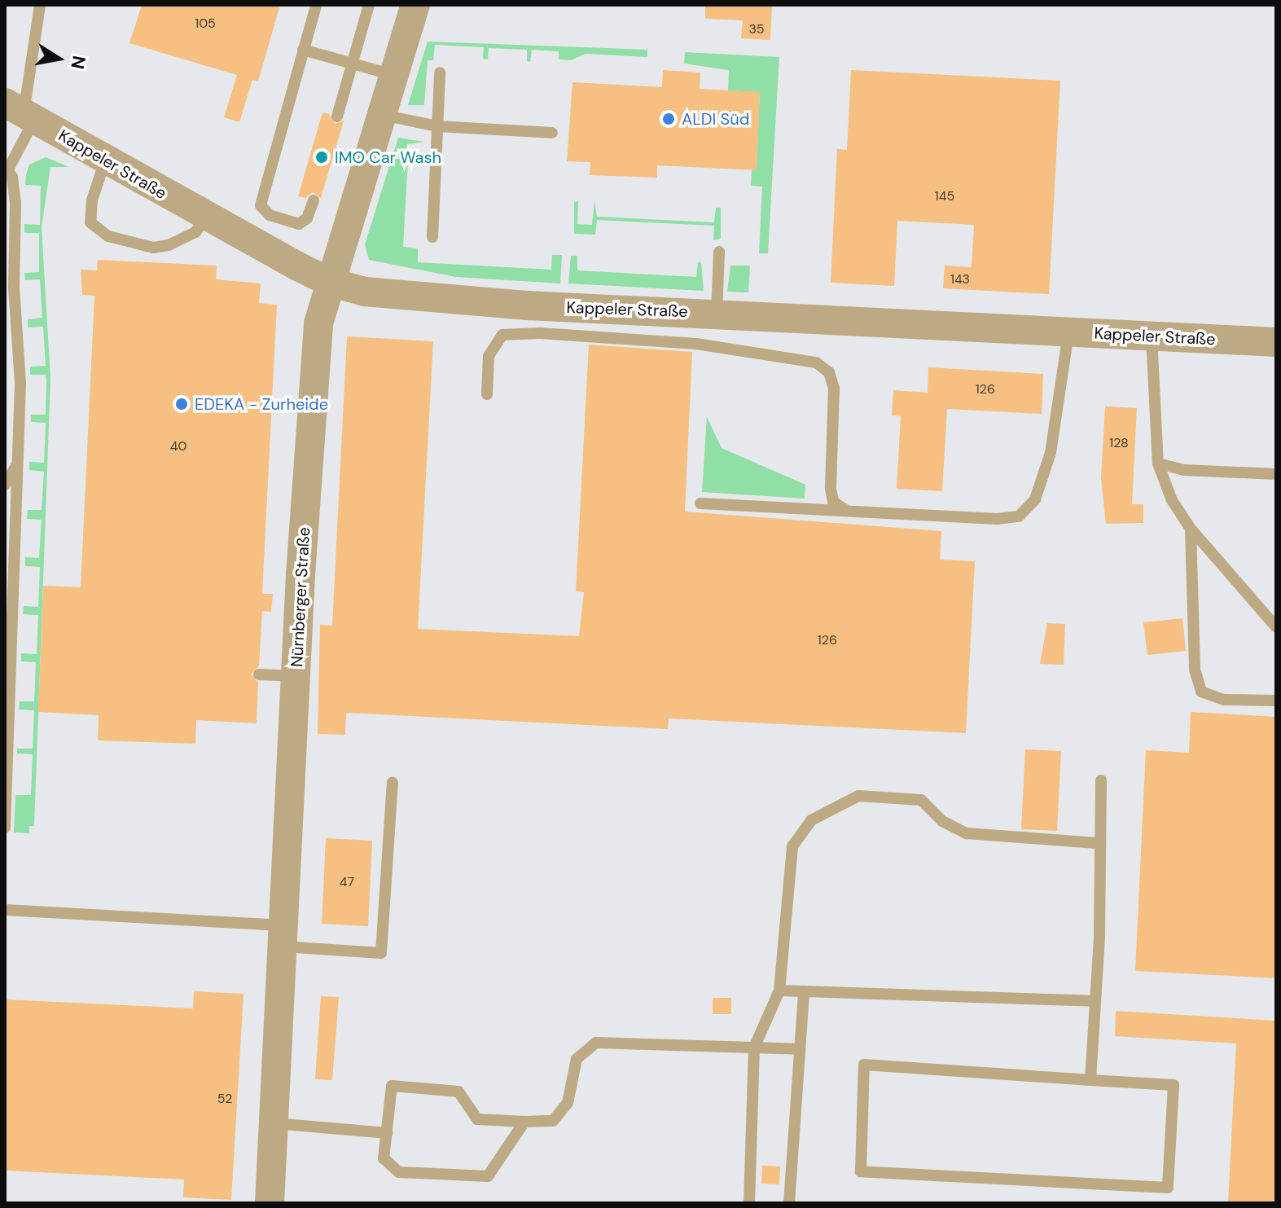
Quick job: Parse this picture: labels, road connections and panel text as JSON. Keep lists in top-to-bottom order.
{
  "streets": {
    "street": ["Kappeler Straße", "Nürnberger Straße"]
  },
  "crossings": [
    ["Kappeler Straße", "Nürnberger Straße"]
  ],
  "places": ["ALDI Süd", "IMO Car Wash", "EDEKA - Zurheide"],
  "house_numbers": [
    "105",
    "35",
    "145",
    "143",
    "126",
    "128",
    "40",
    "126",
    "47",
    "52"
  ],
  "north": "right"
}
